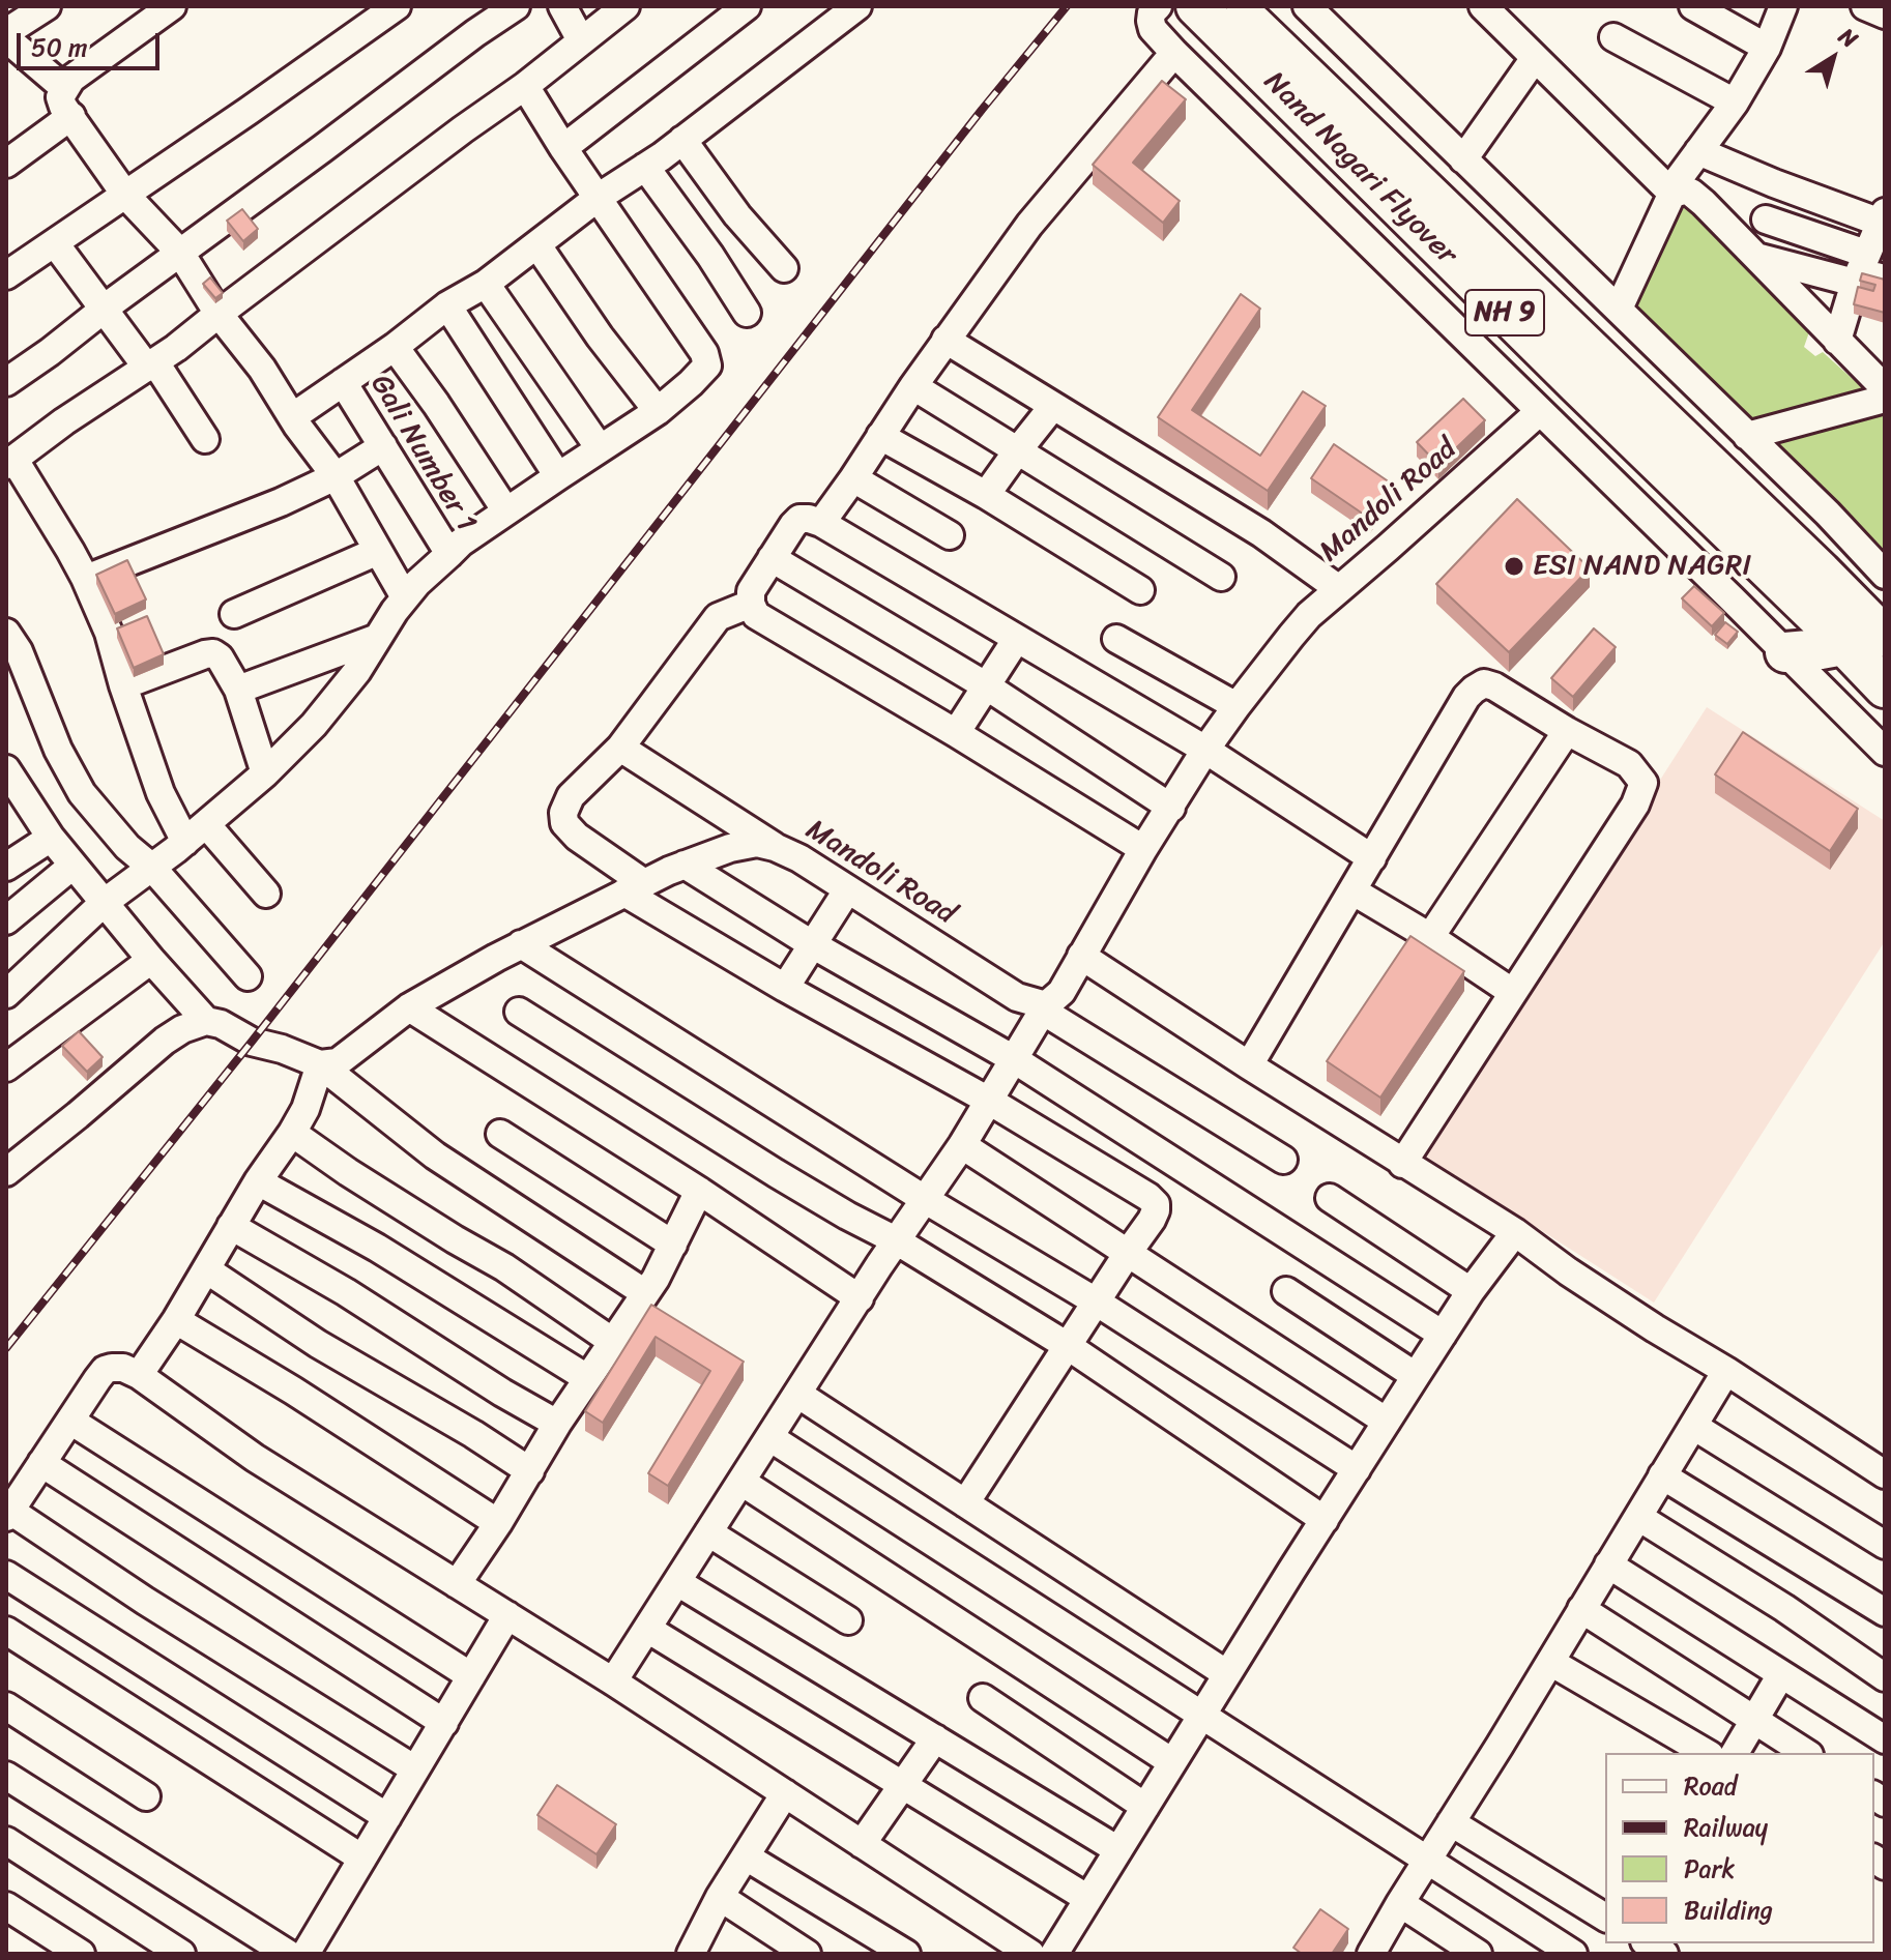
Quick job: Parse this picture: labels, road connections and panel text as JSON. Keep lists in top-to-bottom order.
{
  "streets": {
    "highway": ["Nand Nagari Flyover", "NH 9"],
    "street": ["Gali Number 1", "Mandoli Road"]
  },
  "crossings": [
    ["Nand Nagari Flyover", "NH 9"]
  ],
  "places": ["ESI NAND NAGRI"],
  "legend": [
    "Road",
    "Railway",
    "Park",
    "Building"
  ],
  "scale_bar": "50 m",
  "north": "top right"
}
